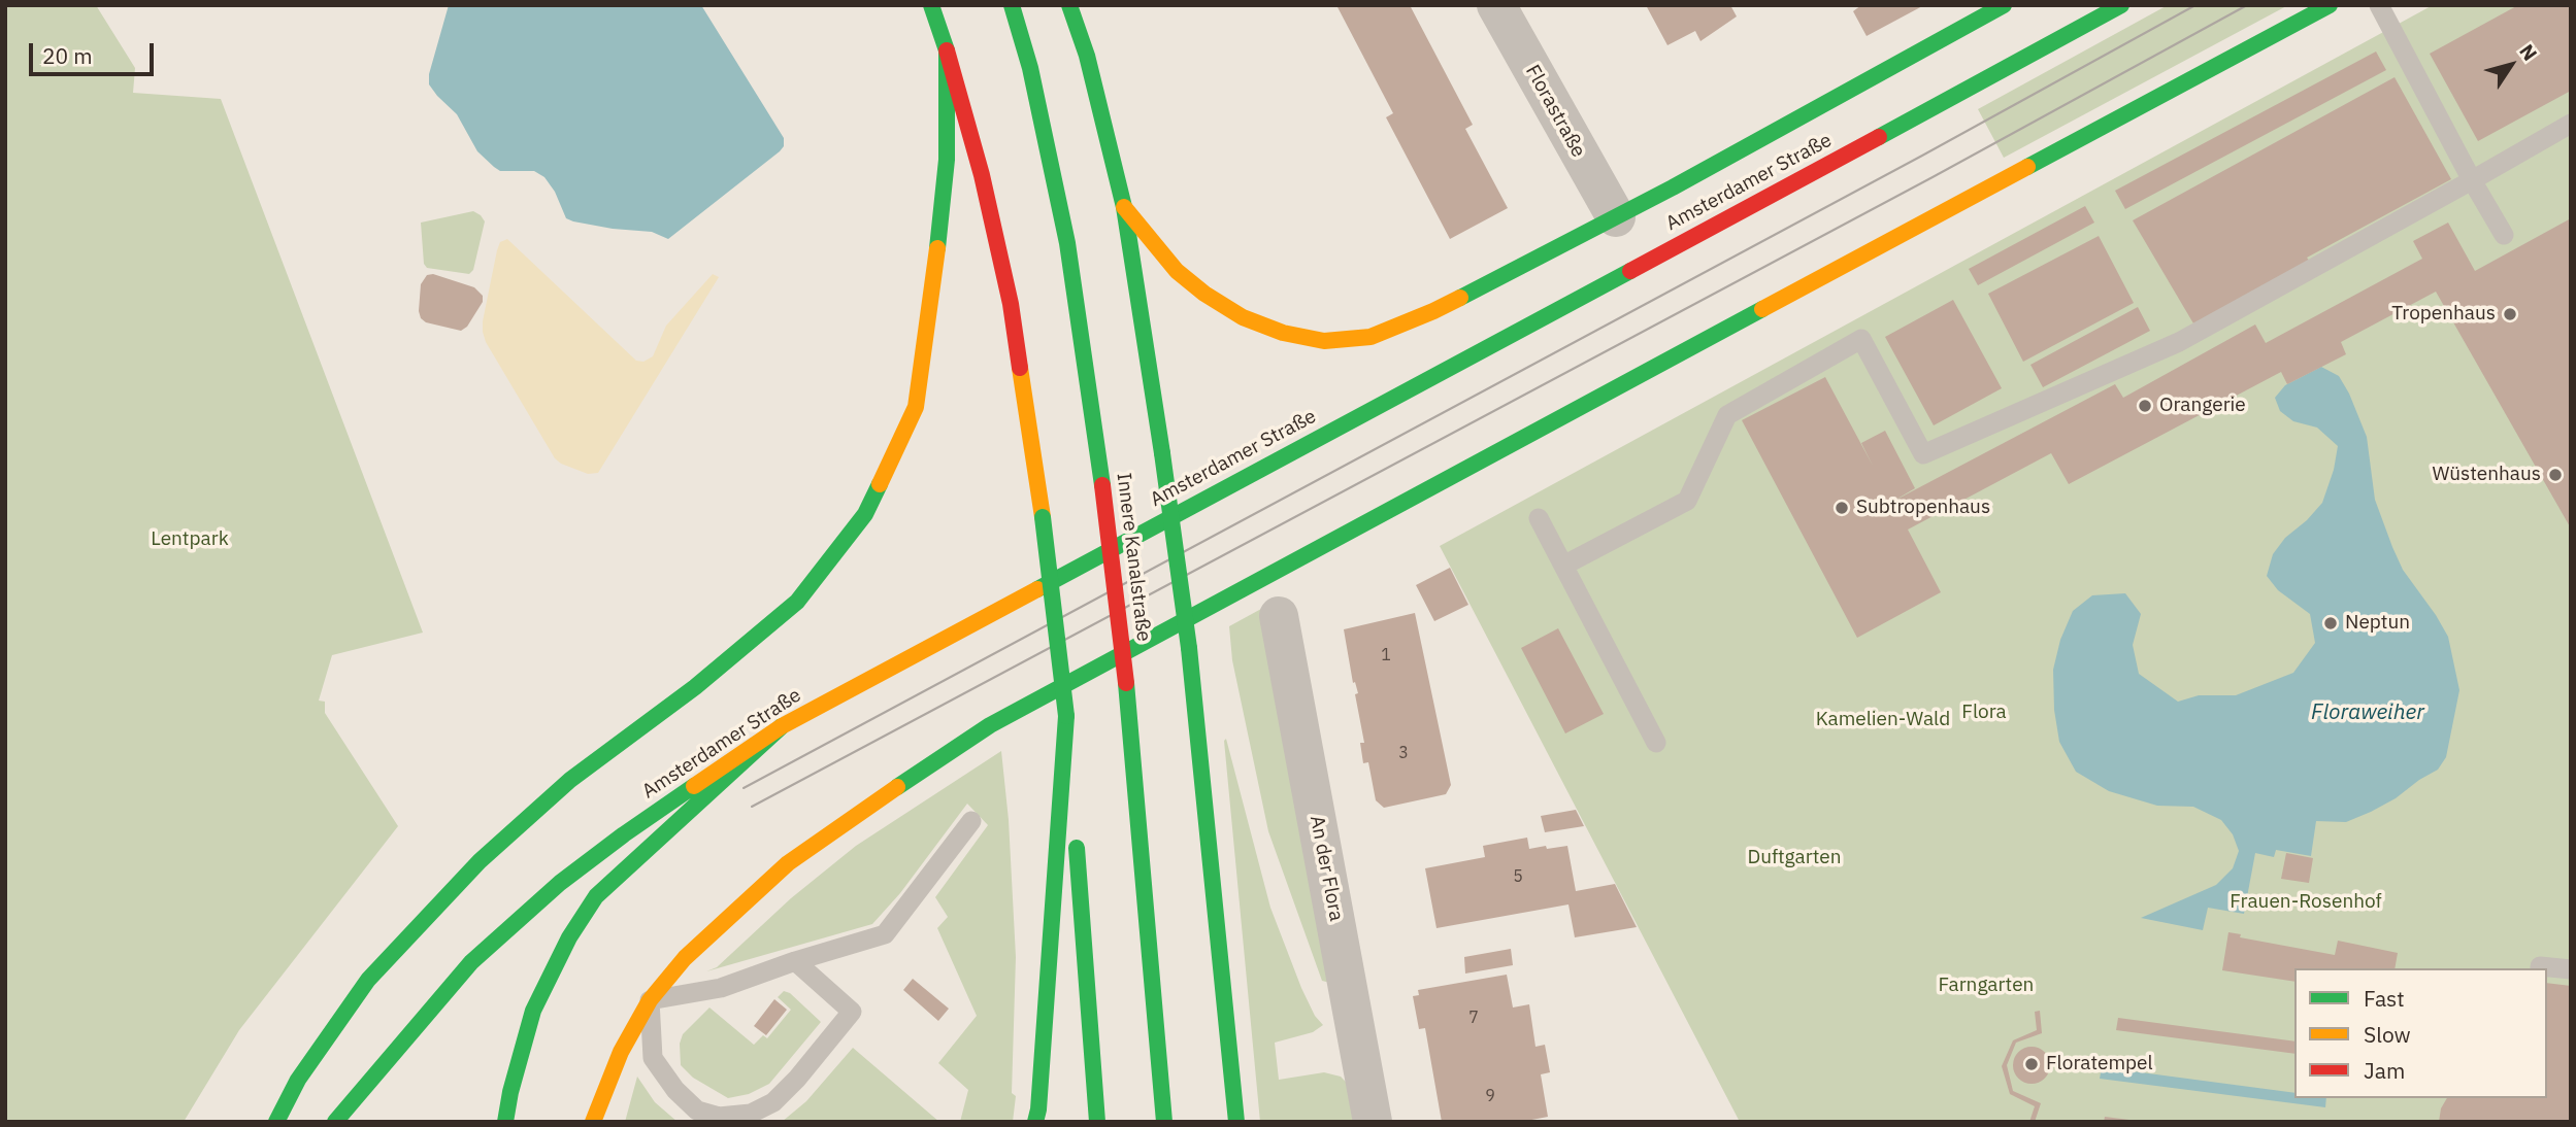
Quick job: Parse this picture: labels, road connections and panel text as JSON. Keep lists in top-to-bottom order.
{
  "streets": {
    "main road": ["Amsterdamer Straße", "Innere Kanalstraße"],
    "street": ["Florastraße", "An der Flora"]
  },
  "water": ["Floraweiher"],
  "parks": [
    "Lentpark",
    "Flora",
    "Kamelien-Wald",
    "Duftgarten",
    "Frauen-Rosenhof",
    "Farngarten"
  ],
  "places": [
    "Tropenhaus",
    "Orangerie",
    "Wüstenhaus",
    "Subtropenhaus",
    "Neptun",
    "Floratempel"
  ],
  "house_numbers": [
    "1",
    "3",
    "5",
    "7",
    "9"
  ],
  "legend": ["Fast", "Slow", "Jam"],
  "scale_bar": "20 m",
  "north": "top right"
}
